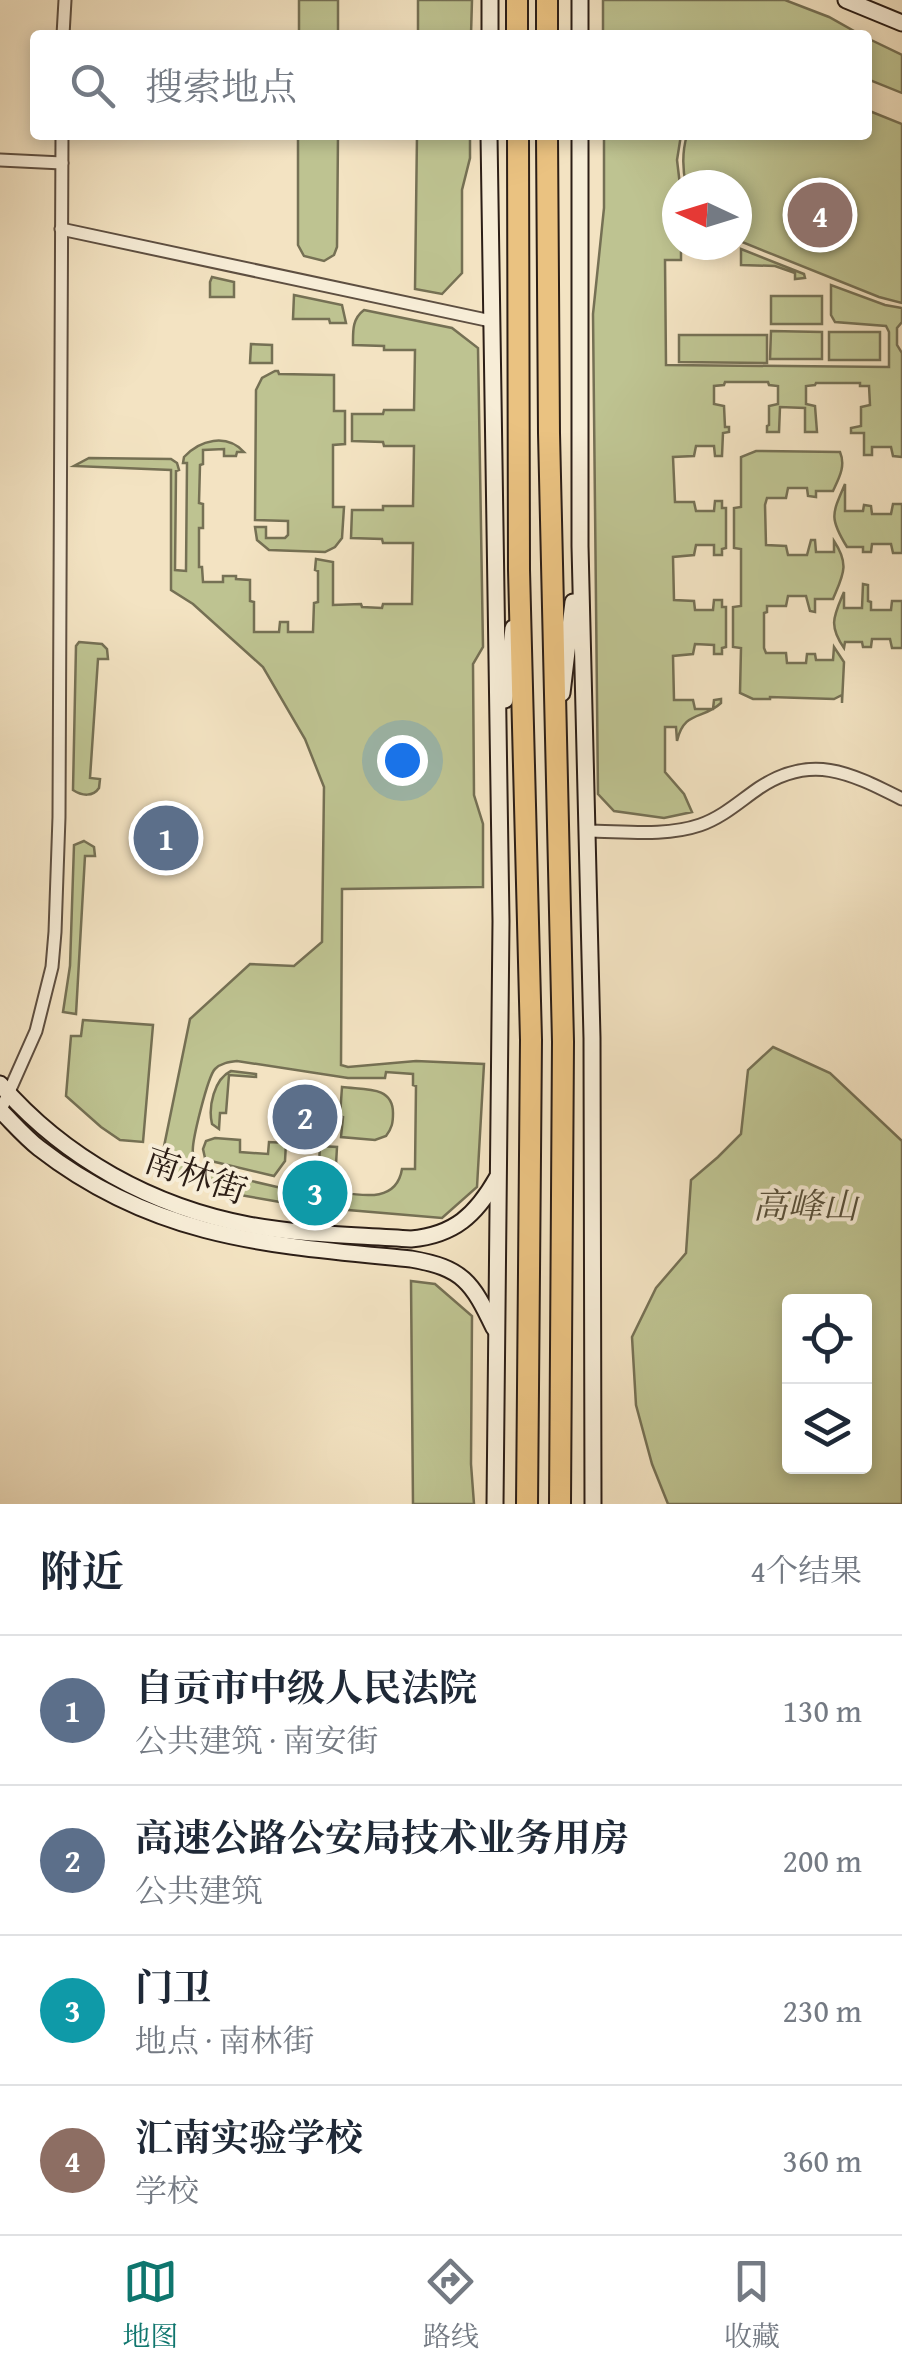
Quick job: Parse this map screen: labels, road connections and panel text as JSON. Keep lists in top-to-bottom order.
{
  "streets": {
    "street": ["南林街"]
  },
  "parks": ["高峰山"],
  "north": "left",
  "page": {
    "search": "搜索地点",
    "pins": [
      "4",
      "1",
      "2",
      "3"
    ],
    "heading": ["附近", "4个结果"],
    "list": [
      {
        "mark": "1",
        "name": "自贡市中级人民法院",
        "note": "公共建筑 · 南安街",
        "value": "130 m"
      },
      {
        "mark": "2",
        "name": "高速公路公安局技术业务用房",
        "note": "公共建筑",
        "value": "200 m"
      },
      {
        "mark": "3",
        "name": "门卫",
        "note": "地点 · 南林街",
        "value": "230 m"
      },
      {
        "mark": "4",
        "name": "汇南实验学校",
        "note": "学校",
        "value": "360 m"
      }
    ],
    "nav": ["地图", "路线", "收藏"]
  }
}
